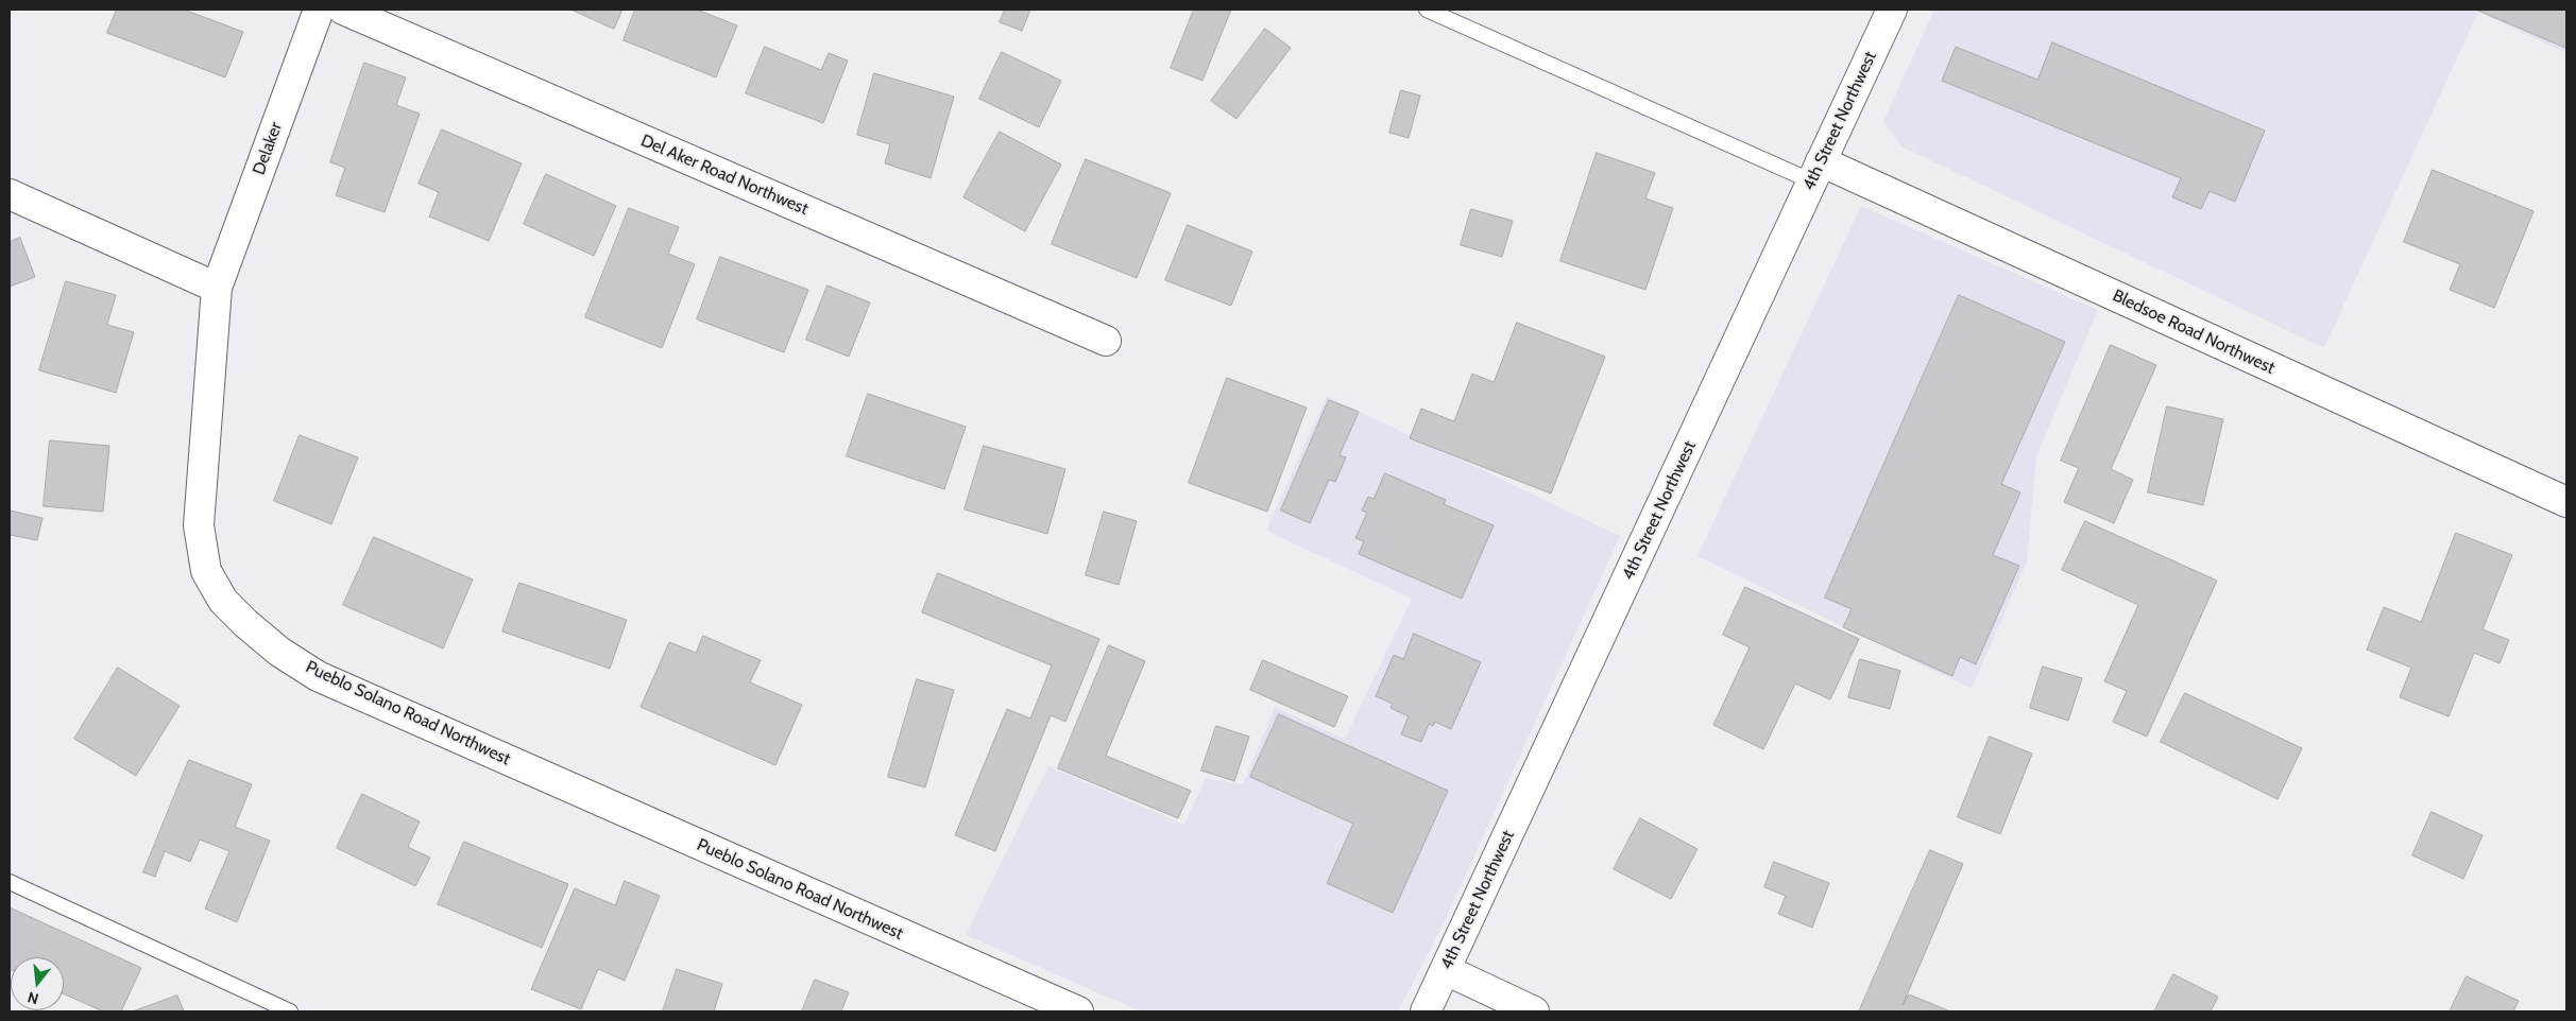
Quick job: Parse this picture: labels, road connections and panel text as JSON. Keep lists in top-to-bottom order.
{
  "streets": {
    "street": [
      "4th Street Northwest",
      "Delaker",
      "Del Aker Road Northwest",
      "Bledsoe Road Northwest",
      "Pueblo Solano Road Northwest"
    ]
  },
  "crossings": [
    ["4th Street Northwest", "Bledsoe Road Northwest"],
    ["Delaker", "Pueblo Solano Road Northwest"]
  ],
  "north": "bottom"
}
